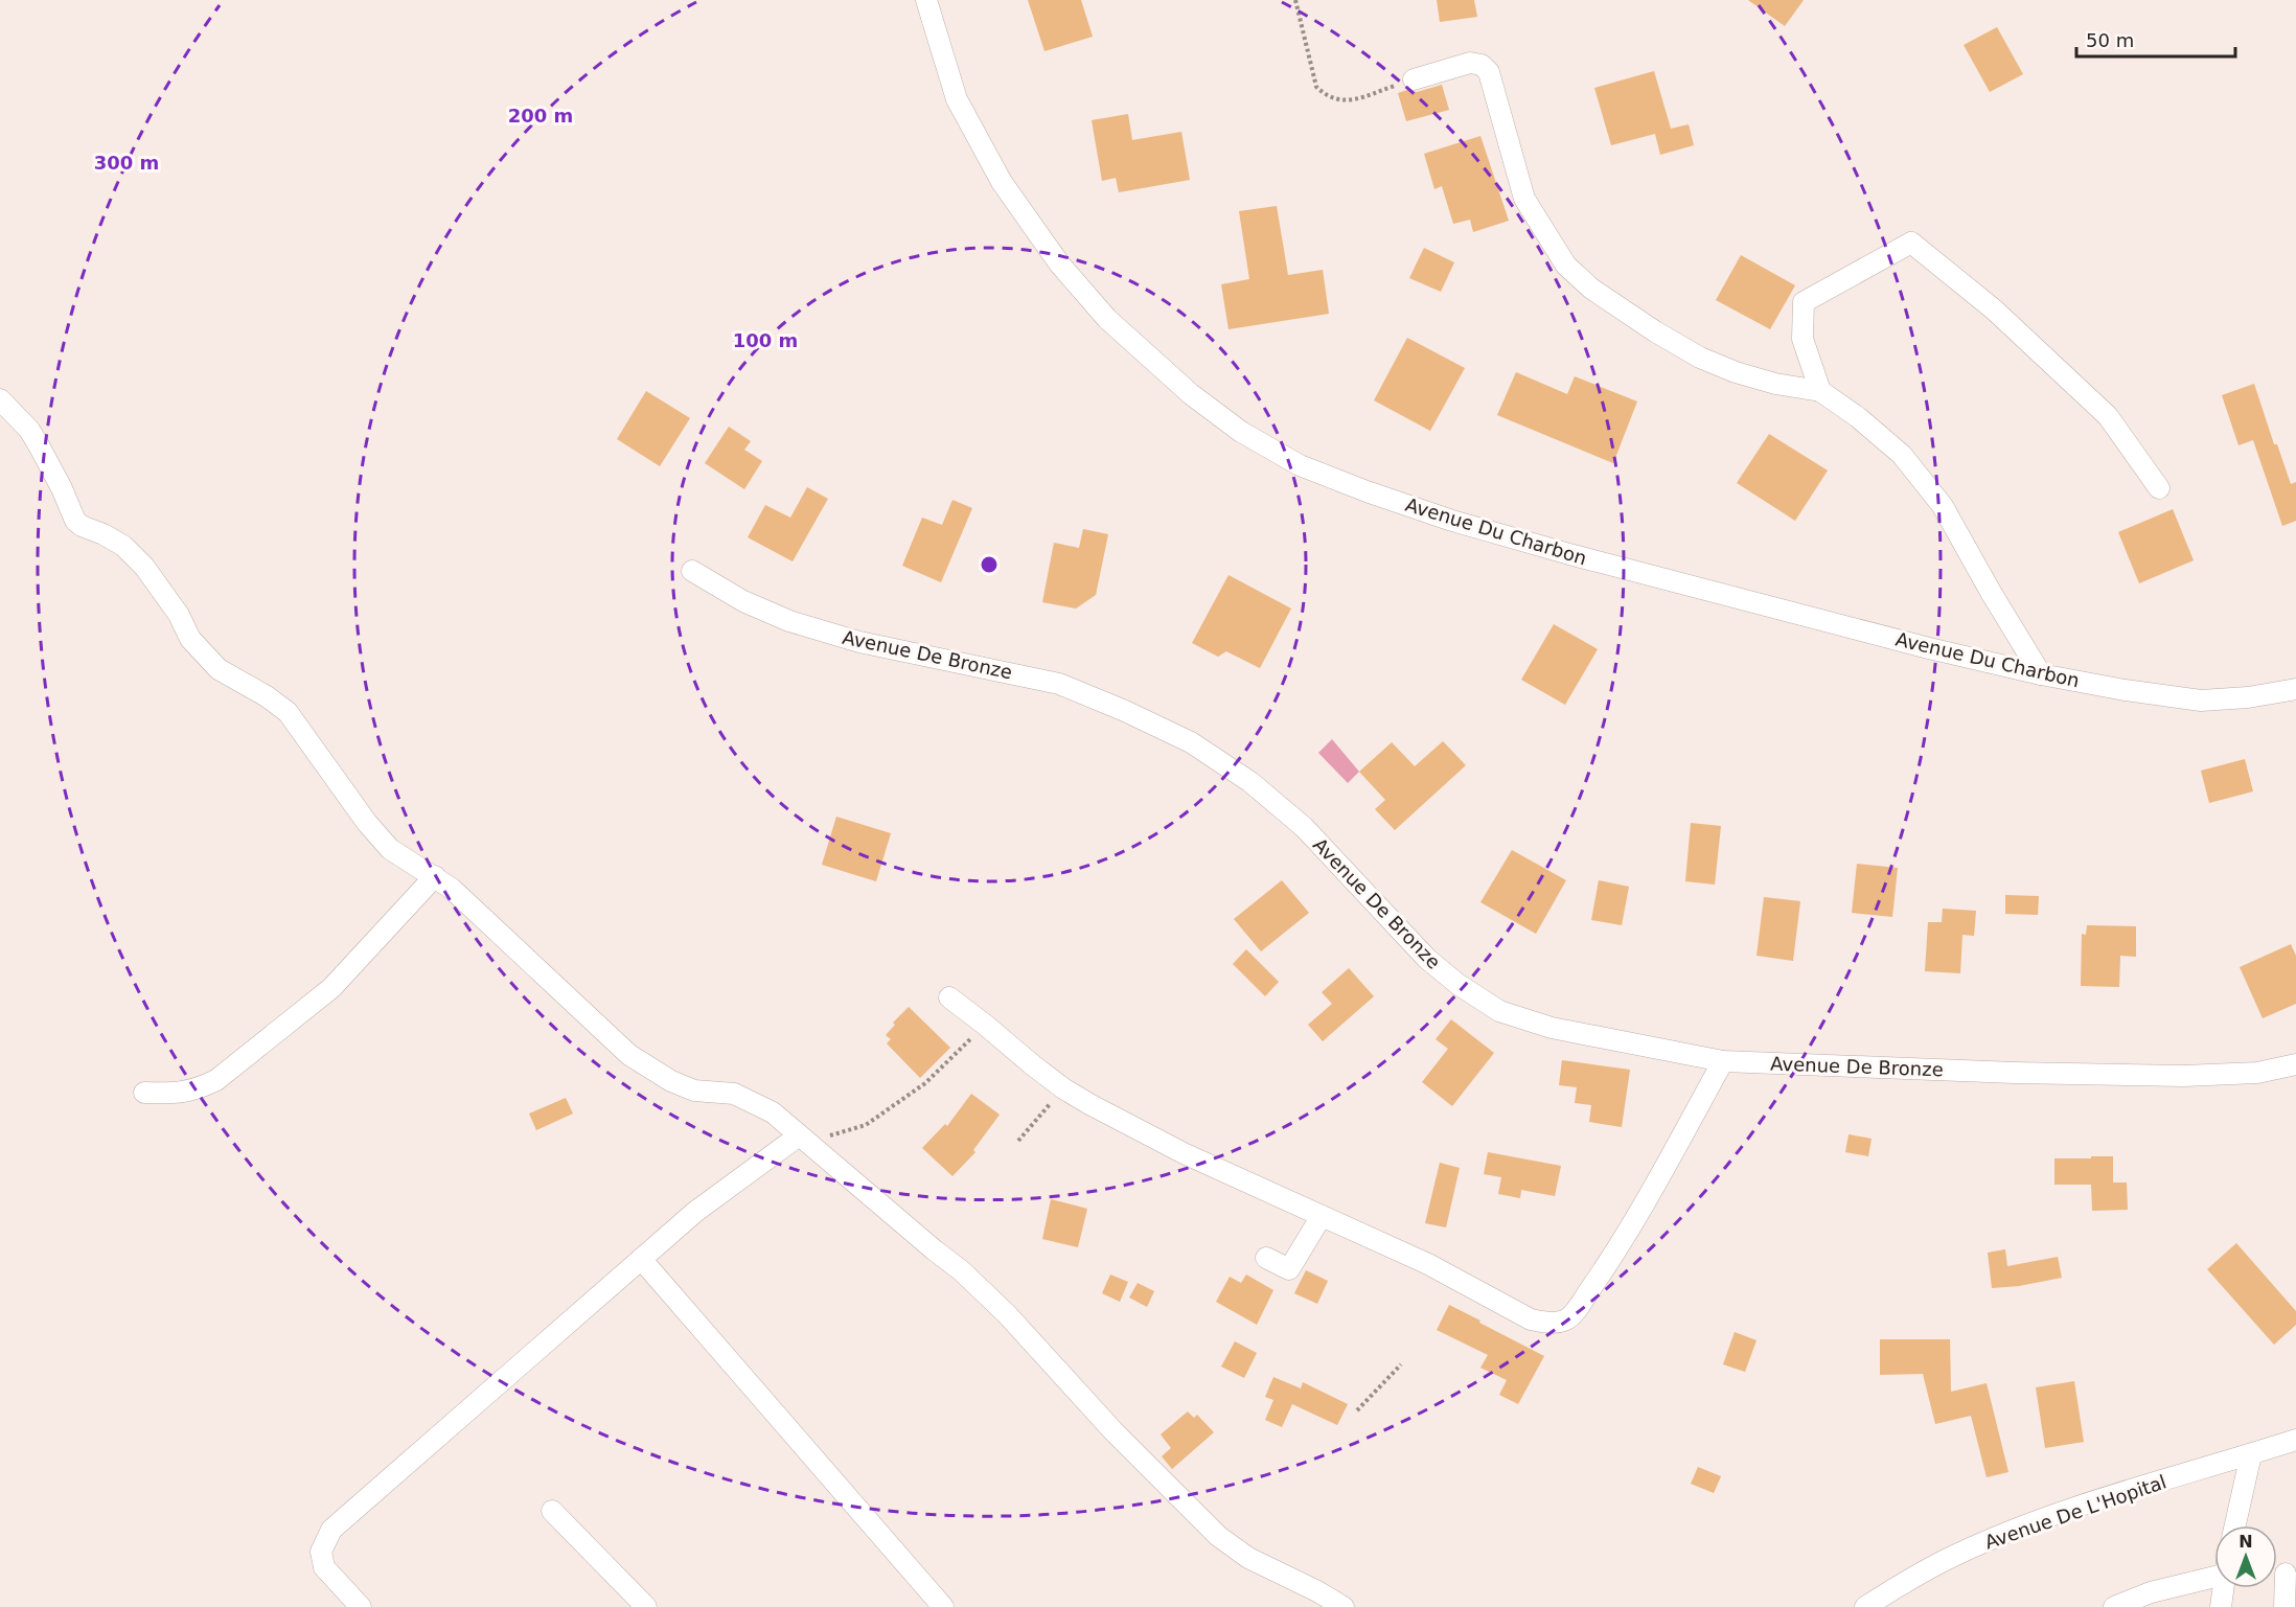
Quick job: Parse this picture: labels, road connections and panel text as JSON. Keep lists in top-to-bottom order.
{
  "streets": {
    "street": ["Avenue Du Charbon", "Avenue De Bronze", "Avenue De L'Hopital"]
  },
  "scale_bar": "50 m",
  "north": "top",
  "rings": ["200 m", "300 m", "100 m"]
}
